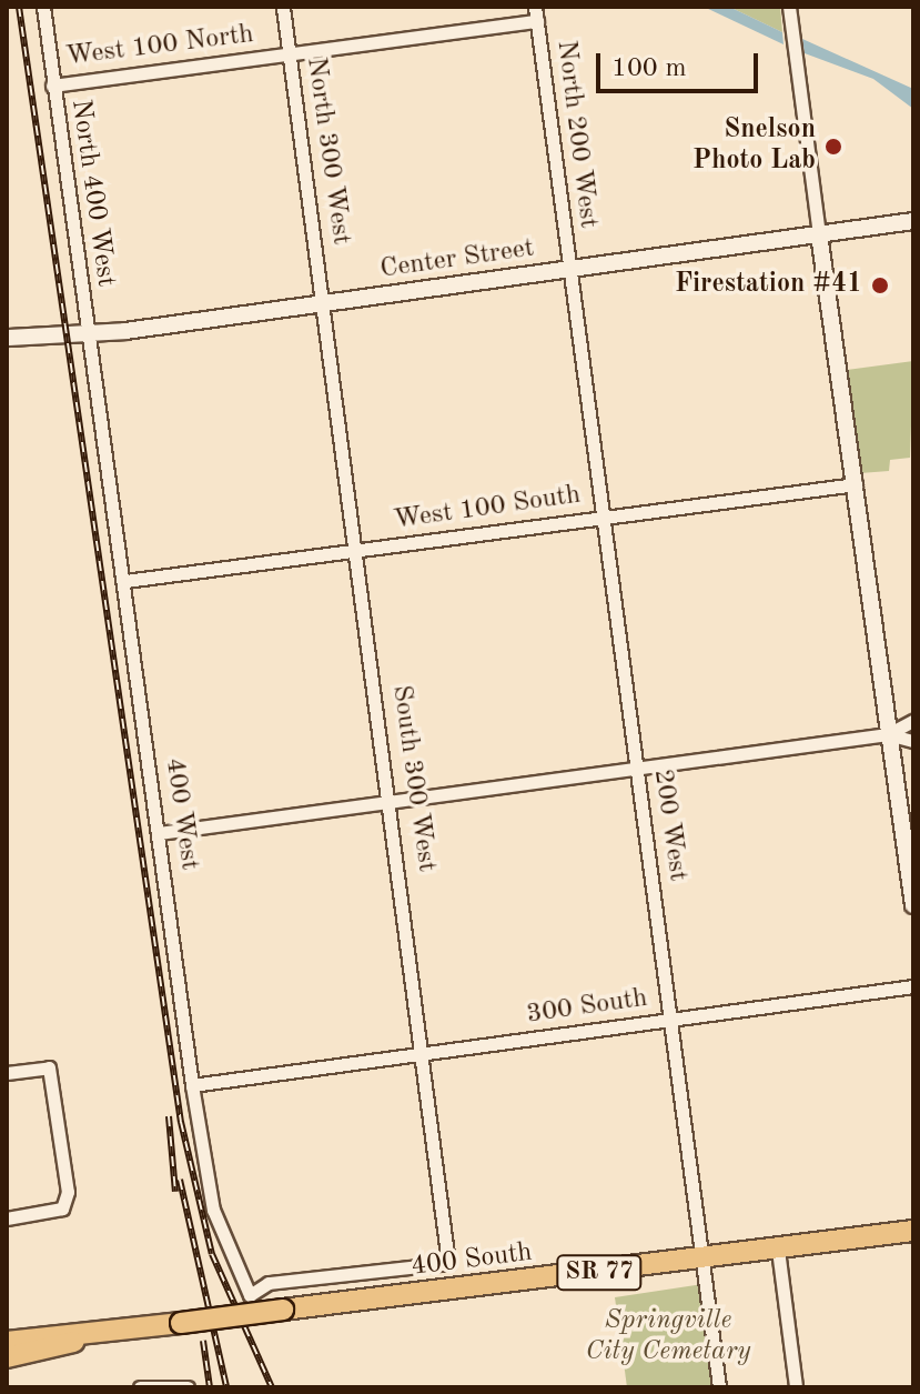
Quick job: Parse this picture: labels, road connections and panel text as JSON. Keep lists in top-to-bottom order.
{
  "streets": {
    "main road": ["400 South", "SR 77"],
    "street": [
      "West 100 North",
      "North 200 West",
      "North 300 West",
      "North 400 West",
      "Center Street",
      "West 100 South",
      "South 300 West",
      "400 West",
      "200 West",
      "300 South"
    ]
  },
  "crossings": [
    ["West 100 North", "North 200 West"],
    ["West 100 North", "North 300 West"],
    ["West 100 North", "North 400 West"],
    ["North 200 West", "Center Street"],
    ["North 200 West", "200 West"],
    ["North 300 West", "Center Street"],
    ["North 300 West", "South 300 West"],
    ["North 400 West", "Center Street"],
    ["North 400 West", "400 West"],
    ["Center Street", "South 300 West"],
    ["Center Street", "400 West"],
    ["Center Street", "200 West"],
    ["West 100 South", "South 300 West"],
    ["West 100 South", "400 West"],
    ["West 100 South", "200 West"],
    ["South 300 West", "300 South"],
    ["South 300 West", "400 South"],
    ["400 West", "300 South"],
    ["400 West", "400 South"],
    ["200 West", "300 South"],
    ["200 West", "400 South"]
  ],
  "parks": ["Springville City Cemetary"],
  "places": ["Snelson Photo Lab", "Firestation #41"],
  "scale_bar": "100 m"
}
